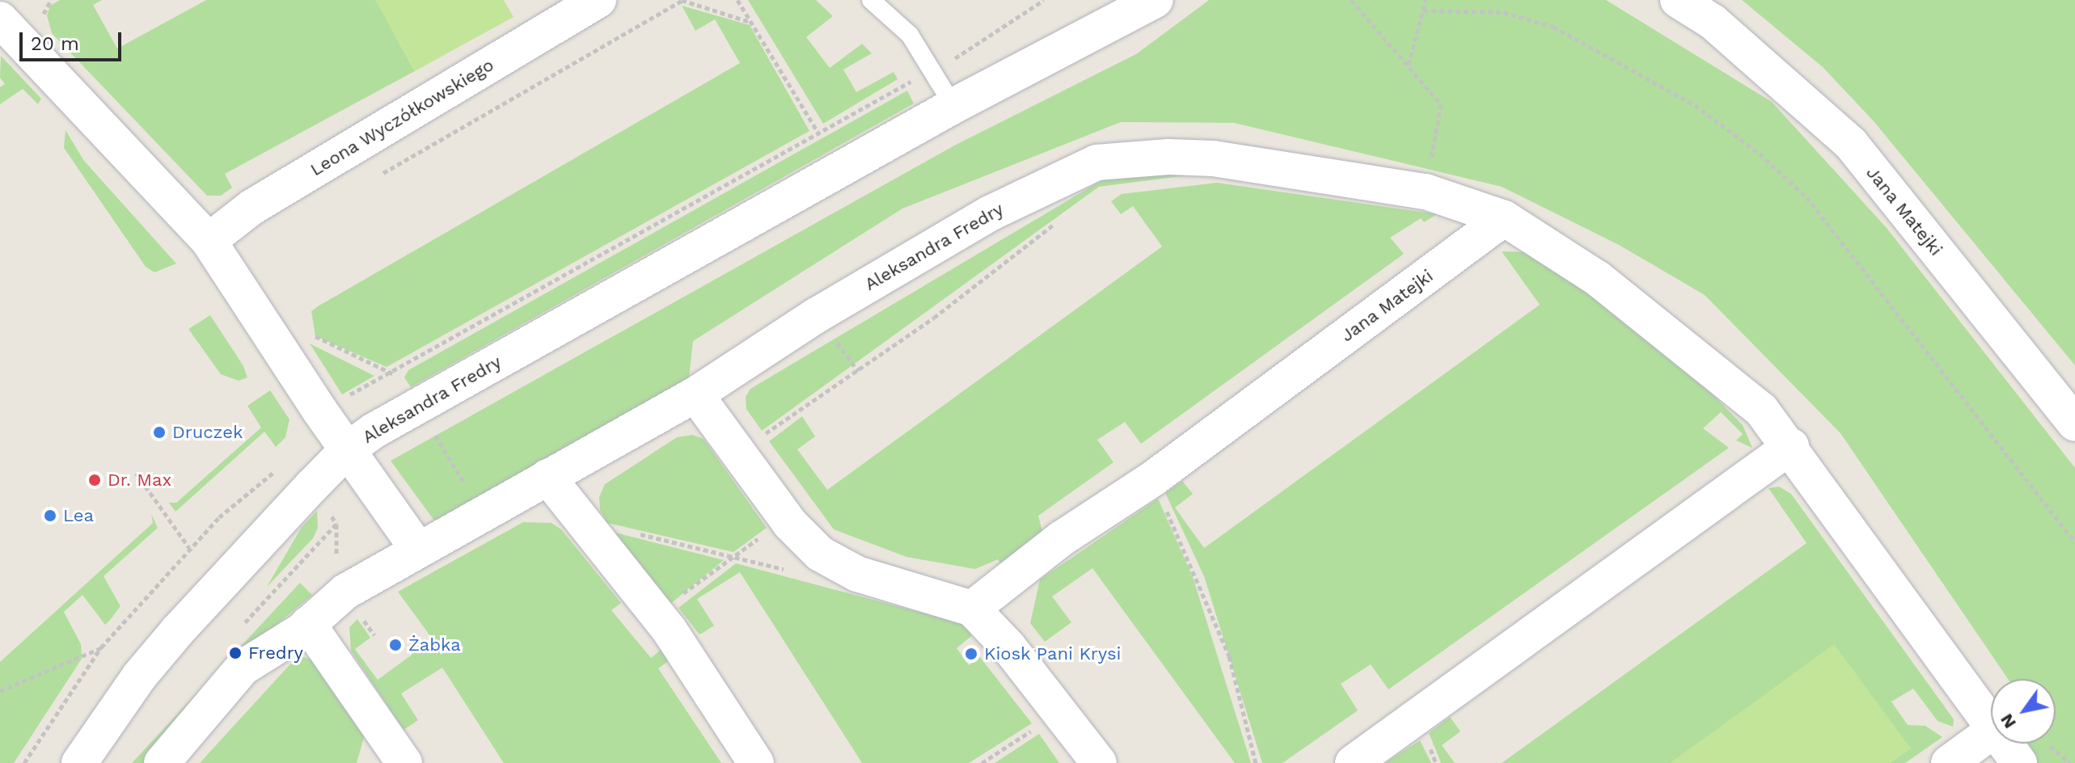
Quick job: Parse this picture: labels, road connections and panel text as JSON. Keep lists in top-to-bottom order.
{
  "streets": {
    "street": ["Leona Wyczółkowskiego", "Jana Matejki", "Aleksandra Fredry"]
  },
  "crossings": [
    ["Jana Matejki", "Aleksandra Fredry"]
  ],
  "places": [
    "Druczek",
    "Dr. Max",
    "Lea",
    "Żabka",
    "Fredry",
    "Kiosk Pani Krysi"
  ],
  "scale_bar": "20 m",
  "north": "bottom left"
}
